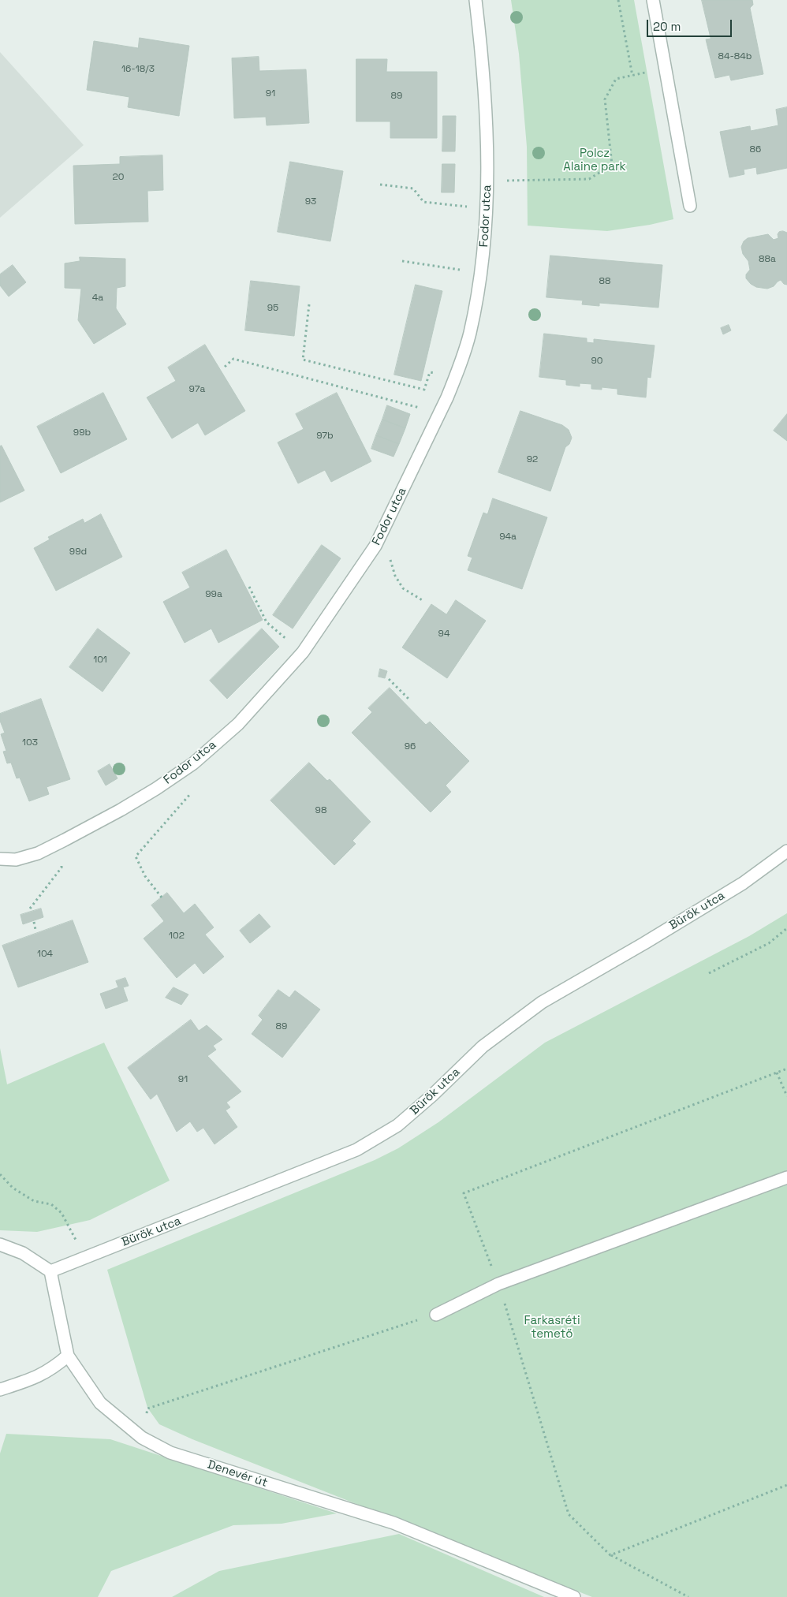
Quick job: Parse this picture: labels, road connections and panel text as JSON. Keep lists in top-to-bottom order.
{
  "streets": {
    "street": ["Fodor utca", "Bürök utca", "Denevér út"]
  },
  "crossings": [
    ["Bürök utca", "Denevér út"]
  ],
  "parks": ["Polcz Alaine park", "Farkasréti temető"],
  "house_numbers": [
    "84-84b",
    "16-18/3",
    "91",
    "89",
    "86",
    "20",
    "93",
    "88a",
    "88",
    "4a",
    "95",
    "90",
    "97a",
    "99b",
    "97b",
    "92",
    "94a",
    "99d",
    "99a",
    "94",
    "101",
    "103",
    "96",
    "98",
    "102",
    "104",
    "89",
    "91"
  ],
  "scale_bar": "20 m"
}
